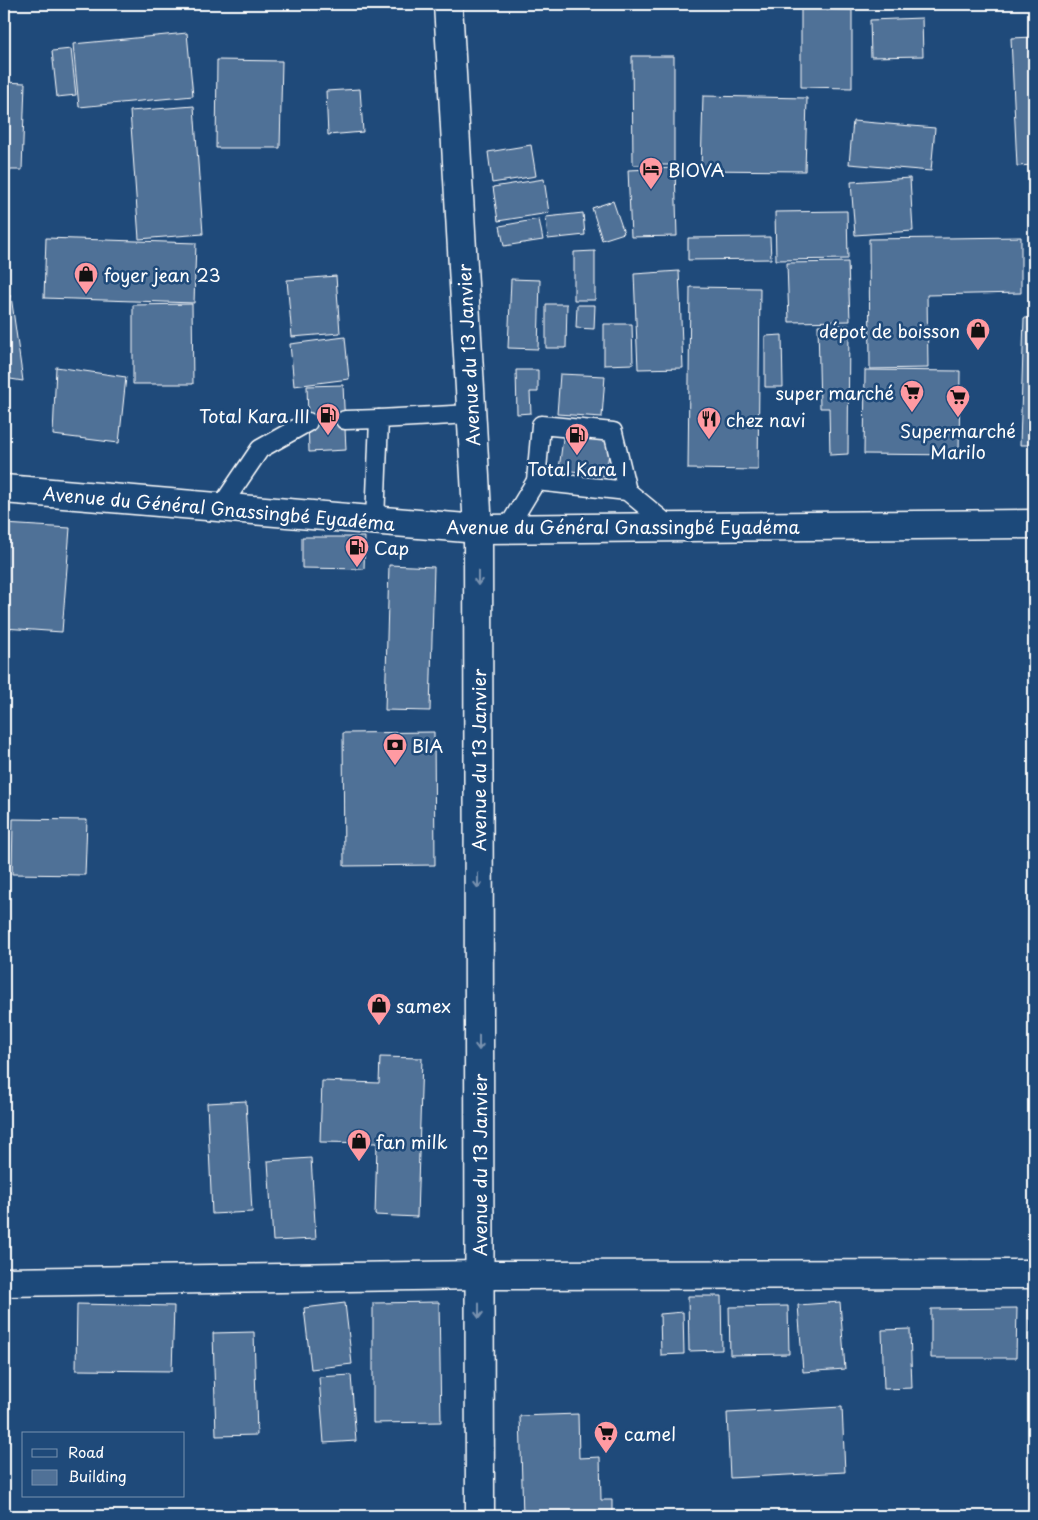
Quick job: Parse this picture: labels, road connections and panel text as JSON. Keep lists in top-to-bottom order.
{
  "streets": {
    "main road": ["Avenue du 13 Janvier", "Avenue du Général Gnassingbé Eyadéma"]
  },
  "crossings": [
    ["Avenue du 13 Janvier", "Avenue du Général Gnassingbé Eyadéma"]
  ],
  "one_way": ["Avenue du 13 Janvier"],
  "places": {
    "hotel": ["BIOVA"],
    "shop": [
      "foyer jean 23",
      "dépot de boisson",
      "samex",
      "fan milk"
    ],
    "supermarket": ["super marché", "Supermarché Marilo", "camel"],
    "fuel station": ["Total Kara III", "Total Kara I", "Cap"],
    "restaurant": ["chez navi"],
    "bank": ["BIA"]
  },
  "legend": ["Road", "Building"]
}
